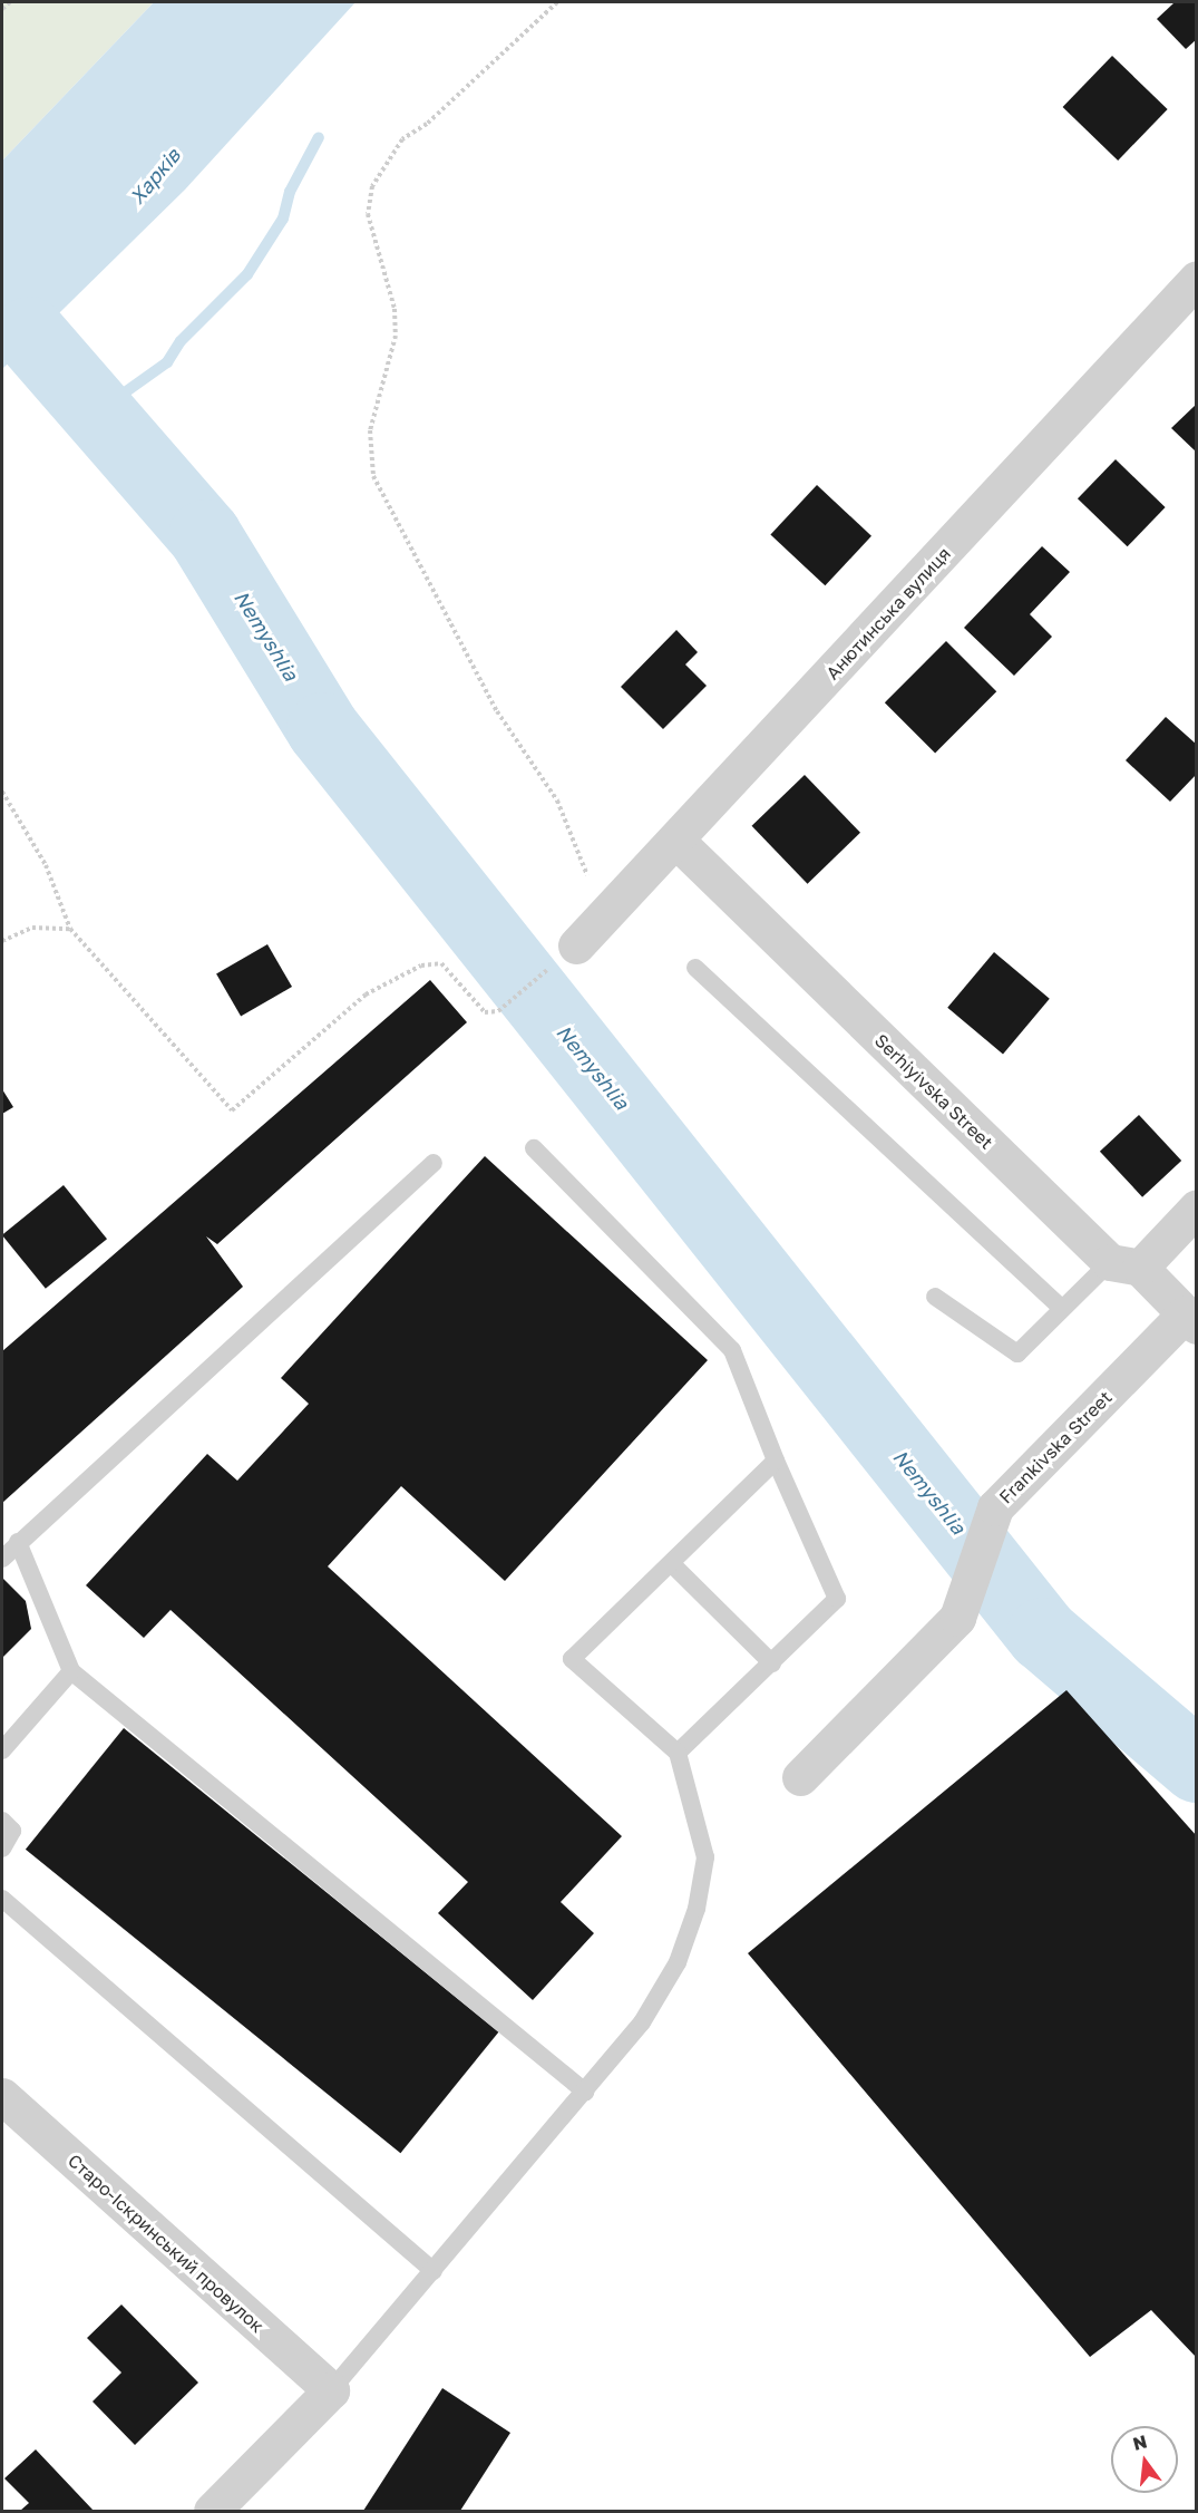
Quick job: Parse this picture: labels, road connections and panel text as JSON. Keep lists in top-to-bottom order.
{
  "streets": {
    "street": [
      "Анютинська вулиця",
      "Serhiyivska Street",
      "Frankivska Street",
      "Старо-Іскринський провулок"
    ]
  },
  "crossings": [
    ["Анютинська вулиця", "Serhiyivska Street"],
    ["Serhiyivska Street", "Frankivska Street"]
  ],
  "water": ["Харків", "Nemyshlia"],
  "north": "top"
}
